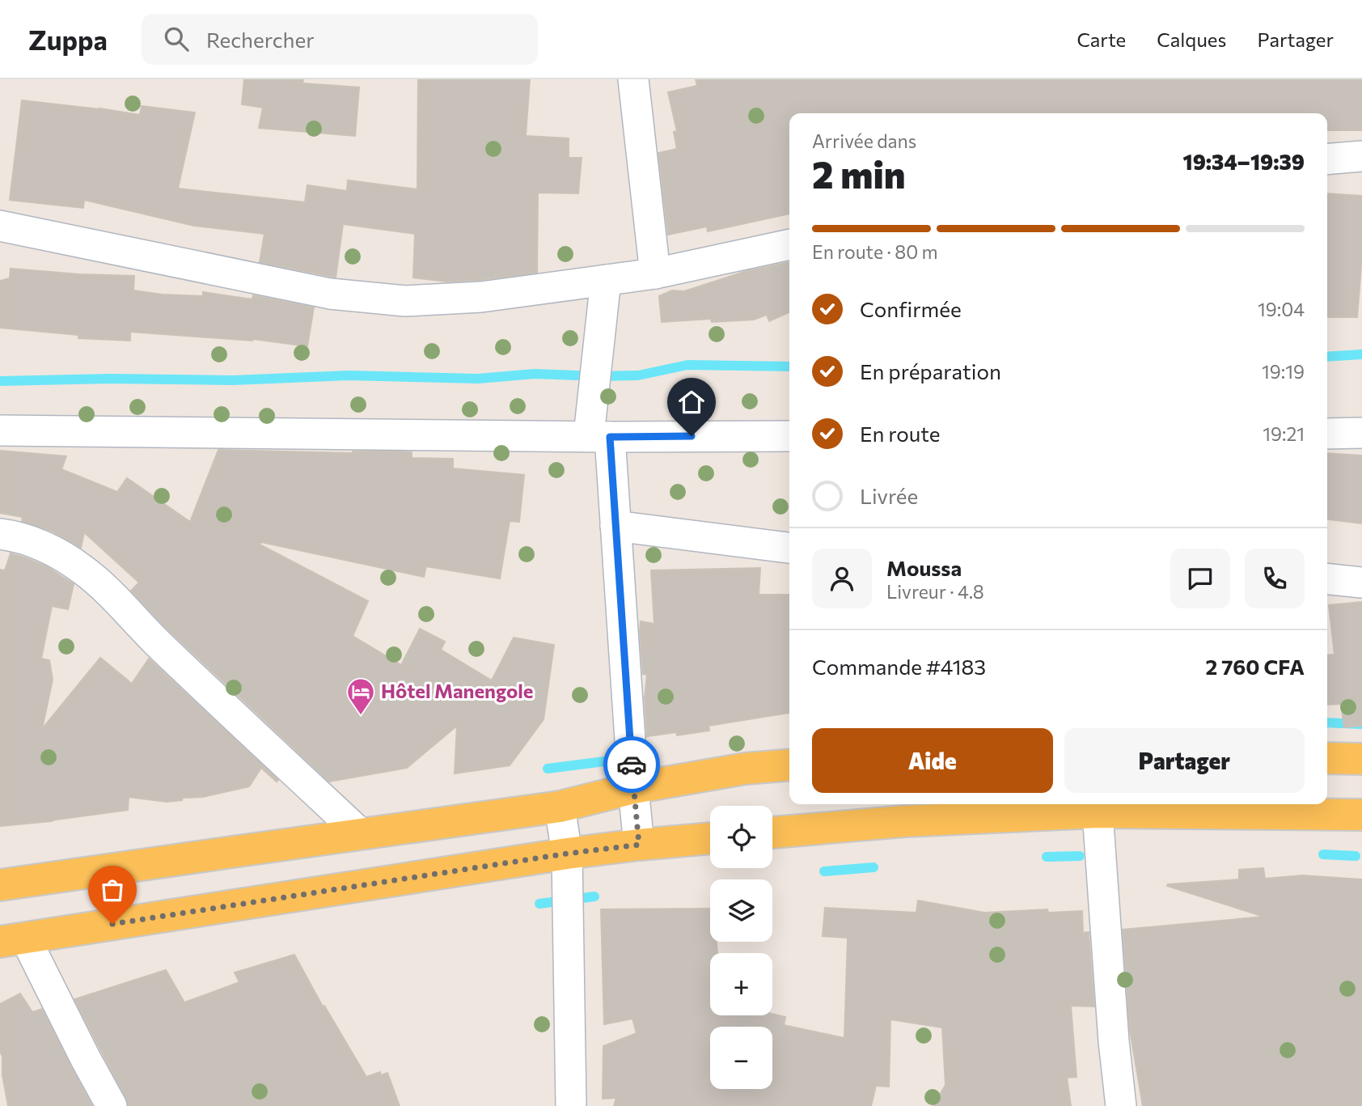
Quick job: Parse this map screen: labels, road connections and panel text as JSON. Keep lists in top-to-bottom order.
{
  "places": {
    "hotel": ["Hôtel Manengole"]
  },
  "page": {
    "header": "Zuppa",
    "search": "Rechercher",
    "nav": ["Carte", "Calques", "Partager"],
    "heading": ["2 min", "Arrivée dans", "19:34–19:39"],
    "panel": [
      "Moussa",
      "Livreur · 4.8",
      "Commande #4183",
      "2 760 CFA"
    ],
    "bar": "En route · 80 m",
    "list": [
      ["Confirmée", "19:04"],
      ["En préparation", "19:19"],
      ["En route", "19:21"],
      "Livrée"
    ],
    "buttons": ["Aide", "Partager"],
    "map_buttons": ["+", "−"]
  }
}
